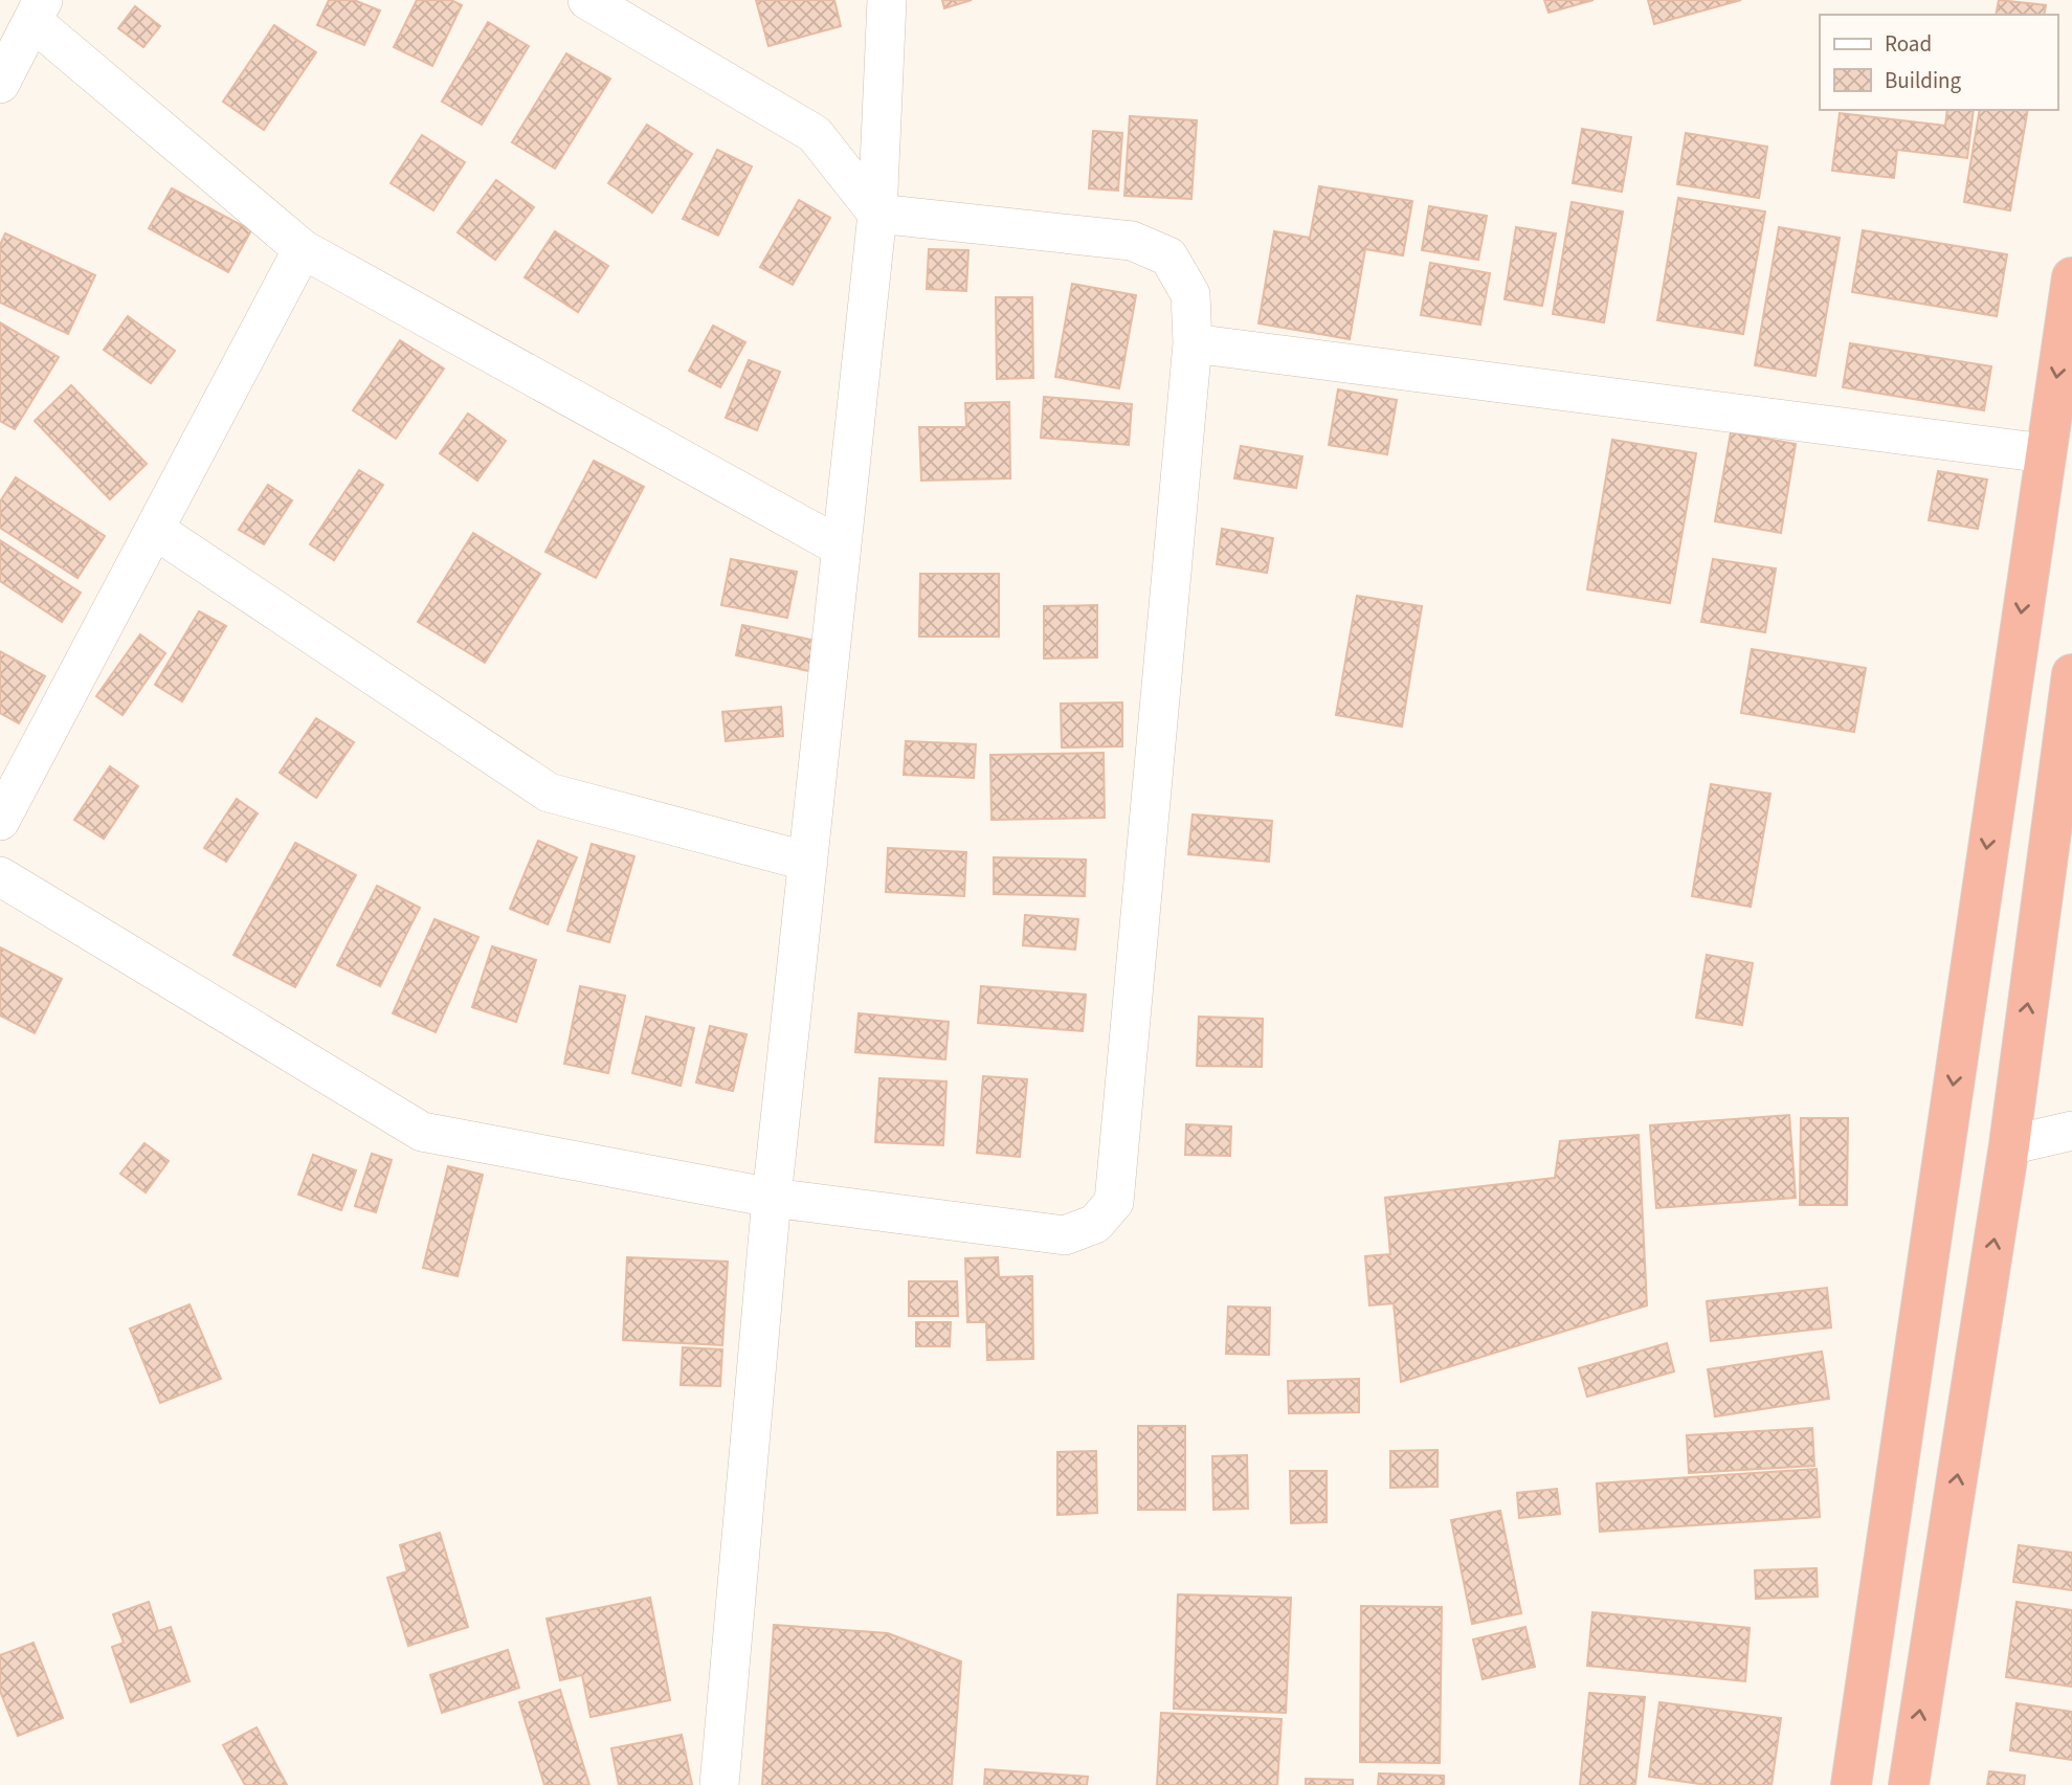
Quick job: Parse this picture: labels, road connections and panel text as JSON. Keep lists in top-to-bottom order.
{
  "legend": ["Road", "Building"]
}
